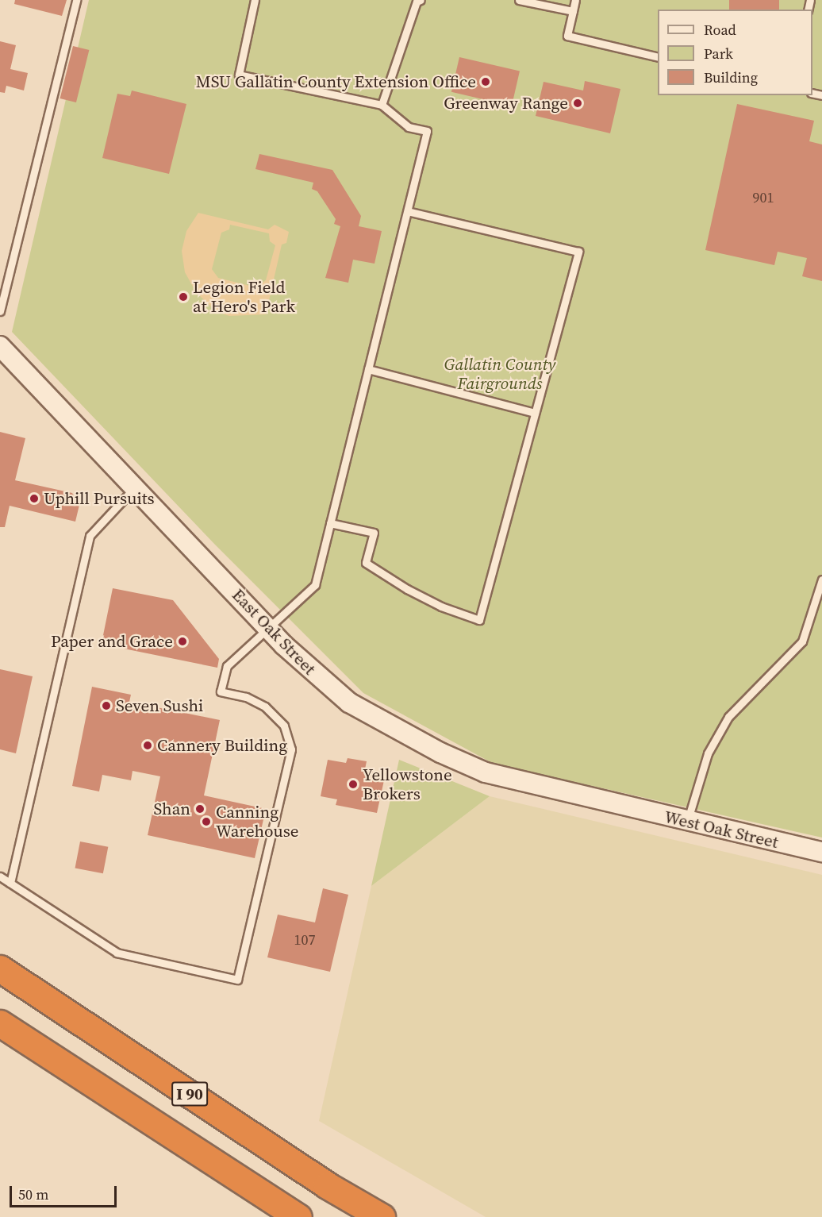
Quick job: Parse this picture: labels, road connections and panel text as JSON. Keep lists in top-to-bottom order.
{
  "streets": {
    "highway": ["I 90"],
    "street": ["East Oak Street", "West Oak Street"]
  },
  "crossings": [
    ["East Oak Street", "West Oak Street"]
  ],
  "parks": ["Gallatin County Fairgrounds"],
  "places": [
    "MSU Gallatin County Extension Office",
    "Greenway Range",
    "Legion Field at Hero's Park",
    "Uphill Pursuits",
    "Paper and Grace",
    "Seven Sushi",
    "Cannery Building",
    "Yellowstone Brokers",
    "Shan",
    "Canning Warehouse"
  ],
  "house_numbers": ["901", "107"],
  "legend": ["Road", "Park", "Building"],
  "scale_bar": "50 m"
}
